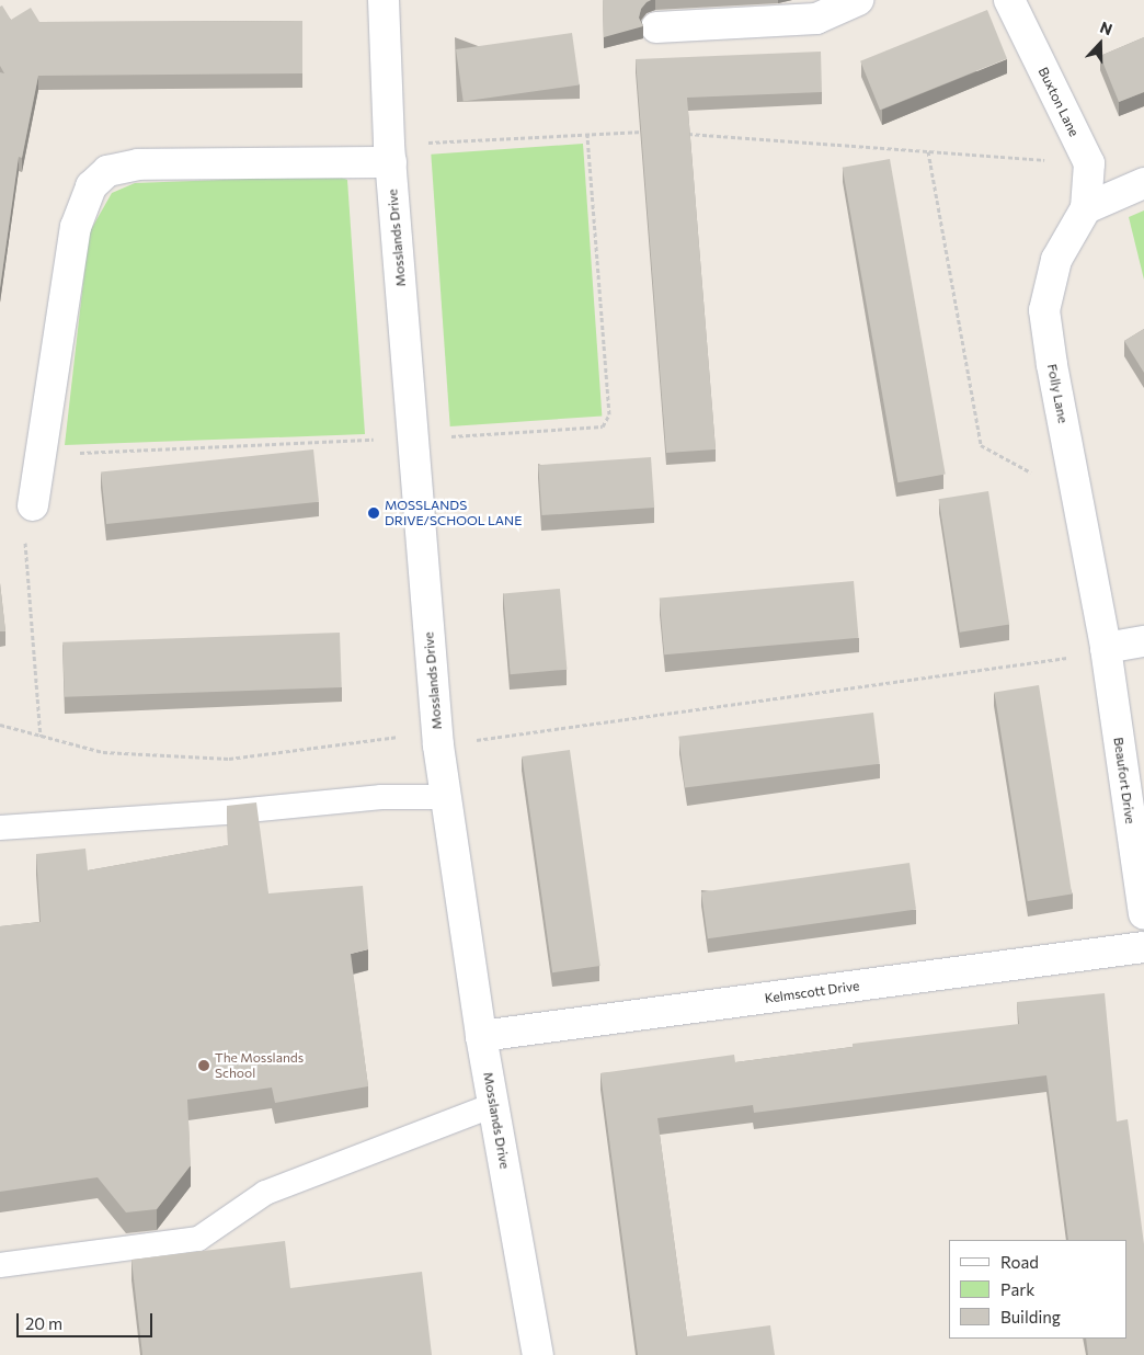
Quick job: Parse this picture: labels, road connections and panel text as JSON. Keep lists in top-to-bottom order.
{
  "streets": {
    "street": [
      "Buxton Lane",
      "Mosslands Drive",
      "Folly Lane",
      "Beaufort Drive",
      "Kelmscott Drive"
    ]
  },
  "crossings": [
    ["Mosslands Drive", "Kelmscott Drive"],
    ["Folly Lane", "Beaufort Drive"]
  ],
  "places": ["MOSSLANDS DRIVE/SCHOOL LANE", "The Mosslands School"],
  "legend": ["Road", "Park", "Building"],
  "scale_bar": "20 m",
  "north": "top"
}
